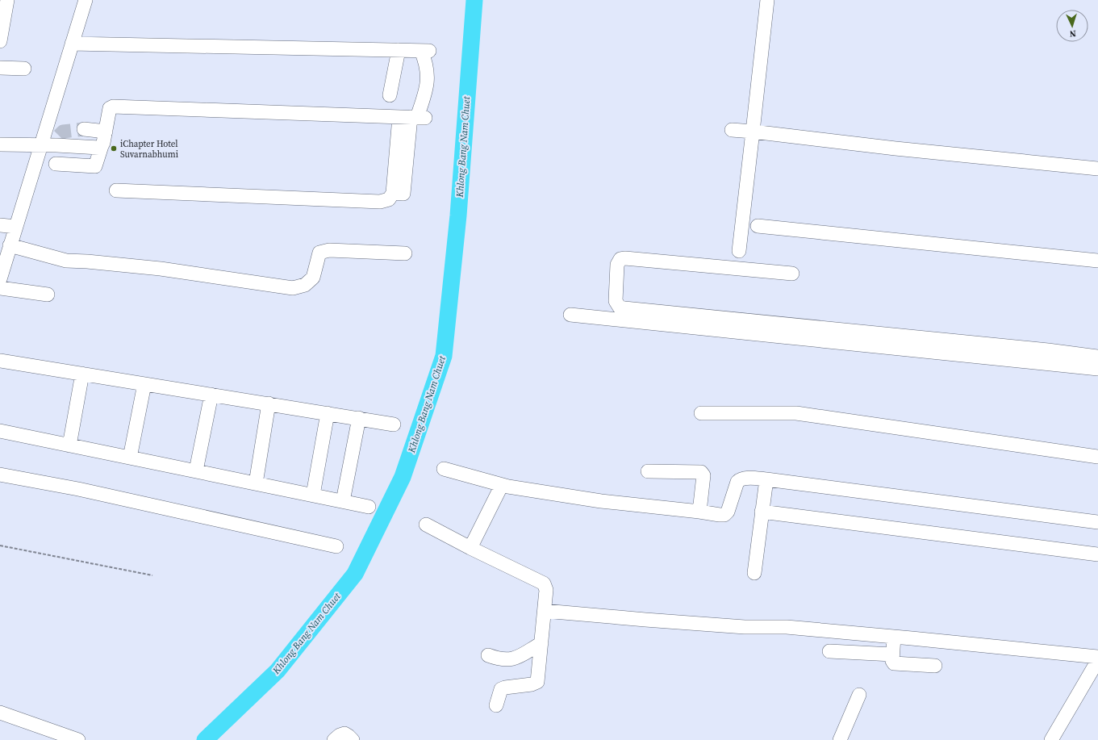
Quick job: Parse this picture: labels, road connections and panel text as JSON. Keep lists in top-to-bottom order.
{
  "water": ["Khlong Bang Nam Chuet"],
  "places": ["iChapter Hotel Suvarnabhumi"],
  "north": "bottom"
}
